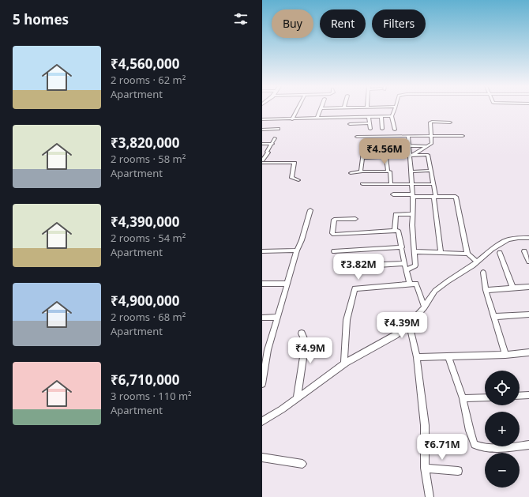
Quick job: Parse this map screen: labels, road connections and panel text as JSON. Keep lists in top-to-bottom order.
{
  "page": {
    "heading": "5 homes",
    "chip": ["Buy", "Rent", "Filters"],
    "list": [
      {
        "name": "₹4,560,000",
        "note": "2 rooms · 62 m² · Apartment"
      },
      {
        "name": "₹3,820,000",
        "note": "2 rooms · 58 m² · Apartment"
      },
      {
        "name": "₹4,390,000",
        "note": "2 rooms · 54 m² · Apartment"
      },
      {
        "name": "₹4,900,000",
        "note": "2 rooms · 68 m² · Apartment"
      },
      {
        "name": "₹6,710,000",
        "note": "3 rooms · 110 m² · Apartment"
      }
    ],
    "price": [
      "₹4.56M",
      "₹3.82M",
      "₹4.39M",
      "₹4.9M",
      "₹6.71M"
    ],
    "map_buttons": ["+", "−"]
  }
}
